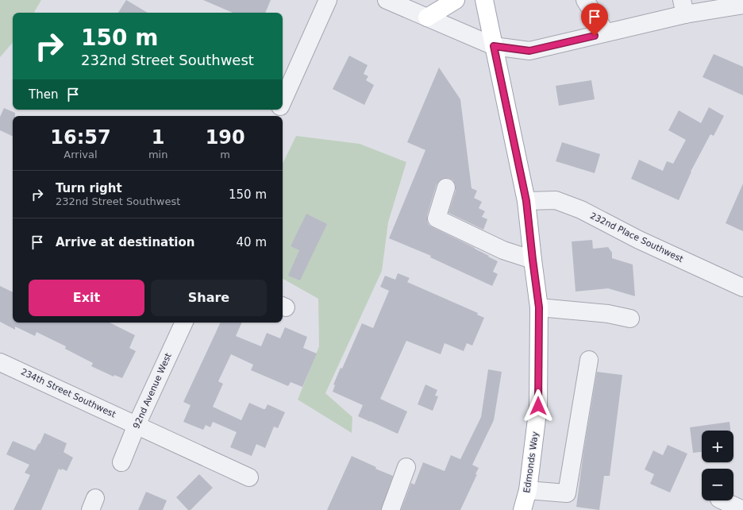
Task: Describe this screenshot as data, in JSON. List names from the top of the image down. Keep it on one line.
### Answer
{"streets":{"main road":["Edmonds Way"],"street":["232nd Place Southwest","92nd Avenue West","234th Street Southwest"]},"crossings":[["232nd Place Southwest","Edmonds Way"],["92nd Avenue West","234th Street Southwest"]],"page":{"turn":["150 m","232nd Street Southwest"],"then":"Then","eta":["16:57","Arrival","1","min","190","m"],"list":[{"name":"Turn right","note":"232nd Street Southwest","value":"150 m"},{"name":"Arrive at destination","value":"40 m"}],"buttons":["Exit","Share"],"map_buttons":["+","−"]}}
